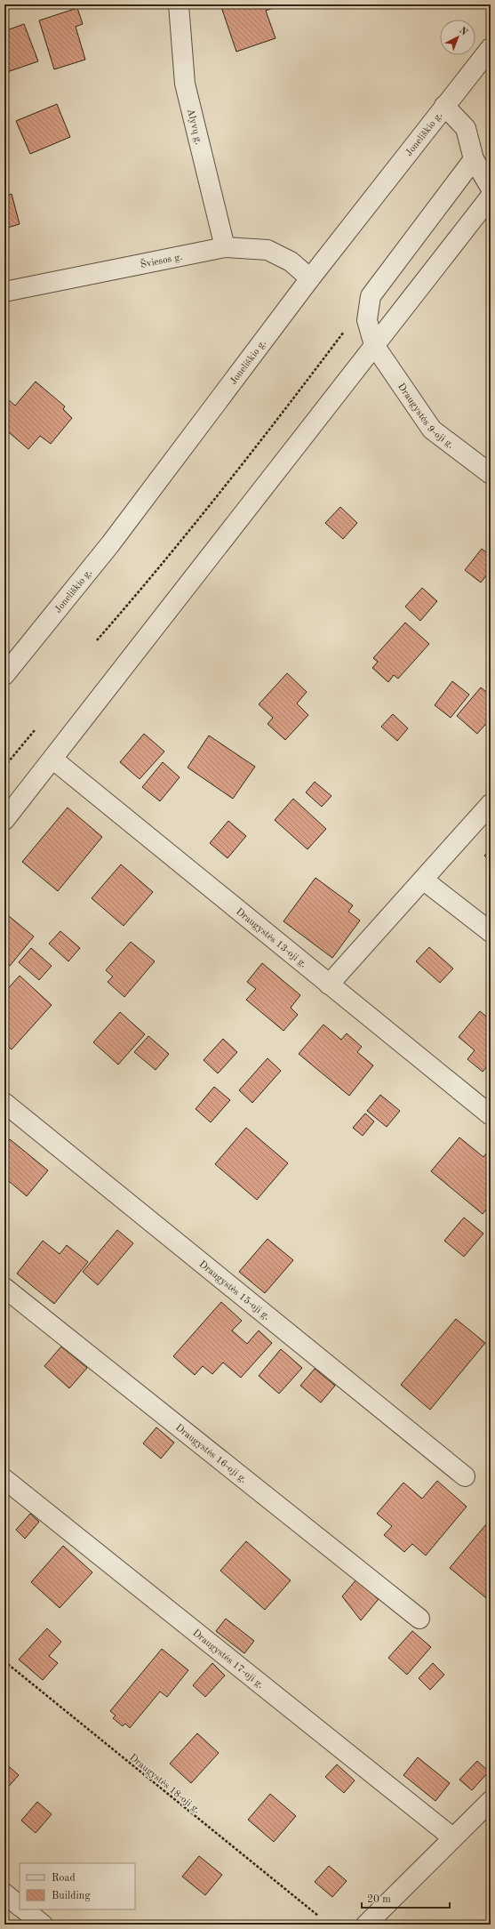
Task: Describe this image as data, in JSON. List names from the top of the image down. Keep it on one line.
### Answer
{"streets":{"street":["Alyvų g.","Joneliškio g.","Šviesos g.","Draugystės 9-oji g.","Draugystės 13-oji g.","Draugystės 15-oji g.","Draugystės 16-oji g.","Draugystės 17-oji g."],"path":["Draugystės 18-oji g."]},"crossings":[["Alyvų g.","Šviesos g."],["Joneliškio g.","Šviesos g."]],"legend":["Road","Building"],"scale_bar":"20 m","north":"top right"}
